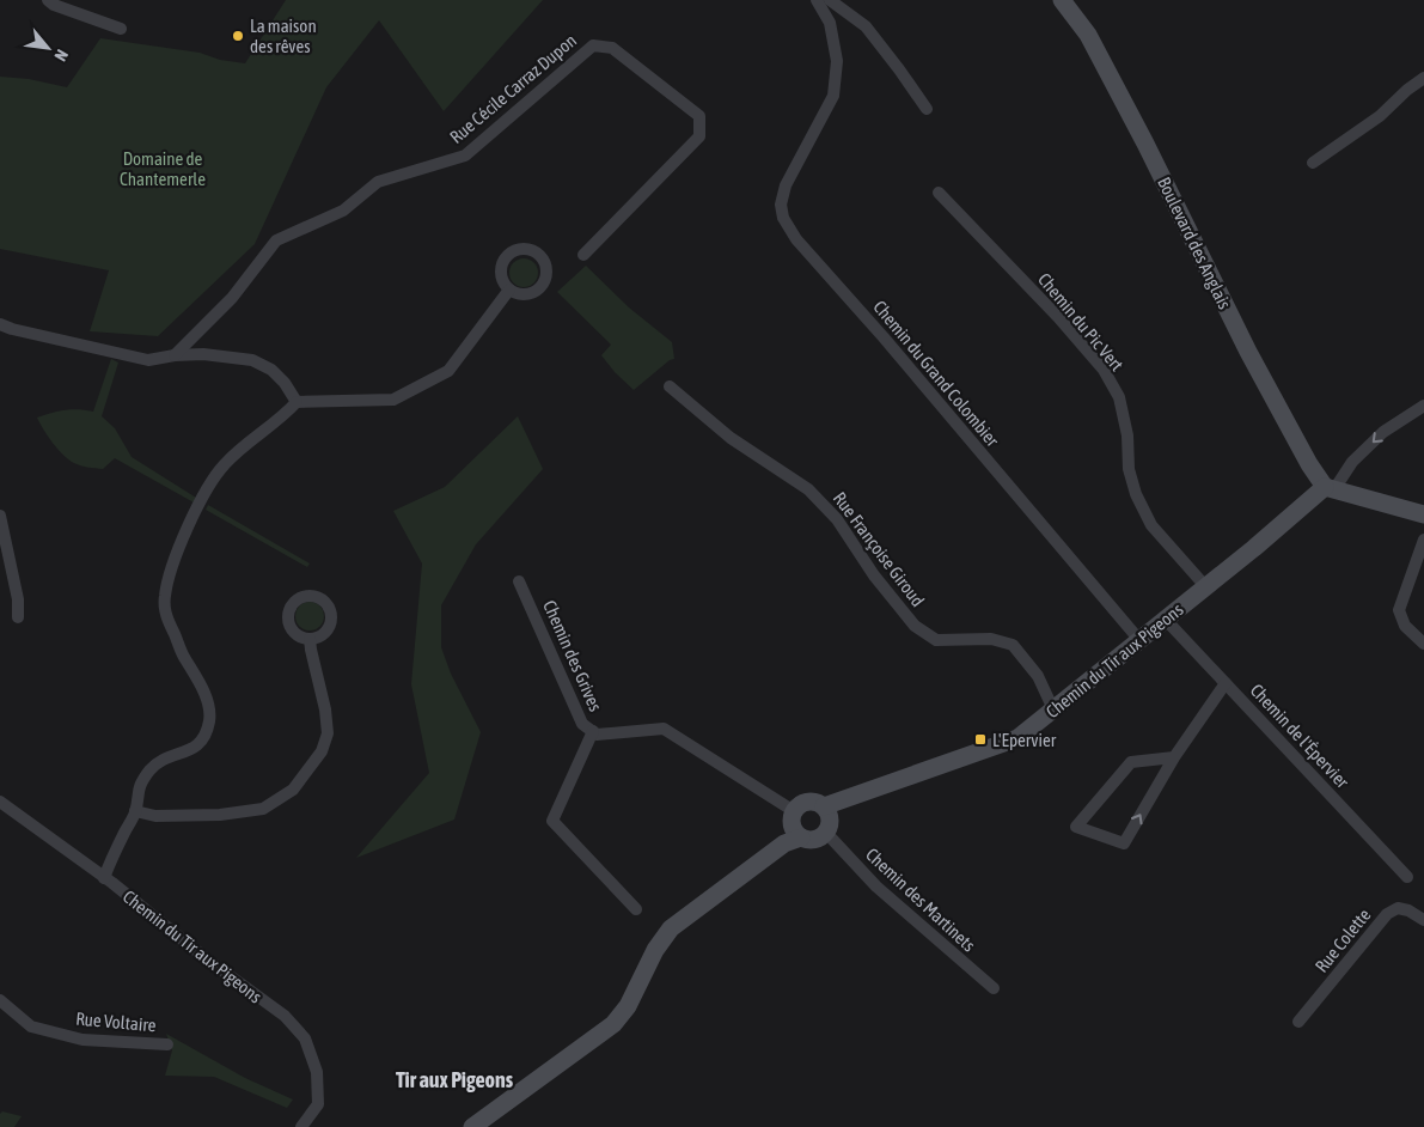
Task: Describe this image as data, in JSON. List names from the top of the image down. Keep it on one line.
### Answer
{"streets":{"street":["Rue Cécile Carraz Dupon","Boulevard des Anglais","Chemin du Pic Vert","Chemin du Grand Colombier","Rue Françoise Giroud","Chemin des Grives","Chemin du Tir aux Pigeons","Chemin de l'Épervier","Chemin des Martinets","Rue Colette","Rue Voltaire"]},"crossings":[["Boulevard des Anglais","Chemin du Tir aux Pigeons"],["Chemin du Pic Vert","Chemin du Tir aux Pigeons"],["Chemin du Grand Colombier","Chemin du Tir aux Pigeons"],["Rue Françoise Giroud","Chemin du Tir aux Pigeons"],["Chemin des Grives","Chemin du Tir aux Pigeons"],["Chemin des Grives","Chemin des Martinets"],["Chemin du Tir aux Pigeons","Chemin de l'Épervier"],["Chemin du Tir aux Pigeons","Chemin des Martinets"]],"districts":["Tir aux Pigeons"],"parks":["Domaine de Chantemerle"],"places":{"other":["La maison des rêves"],"transit":["L'Epervier"]},"north":"bottom right"}
